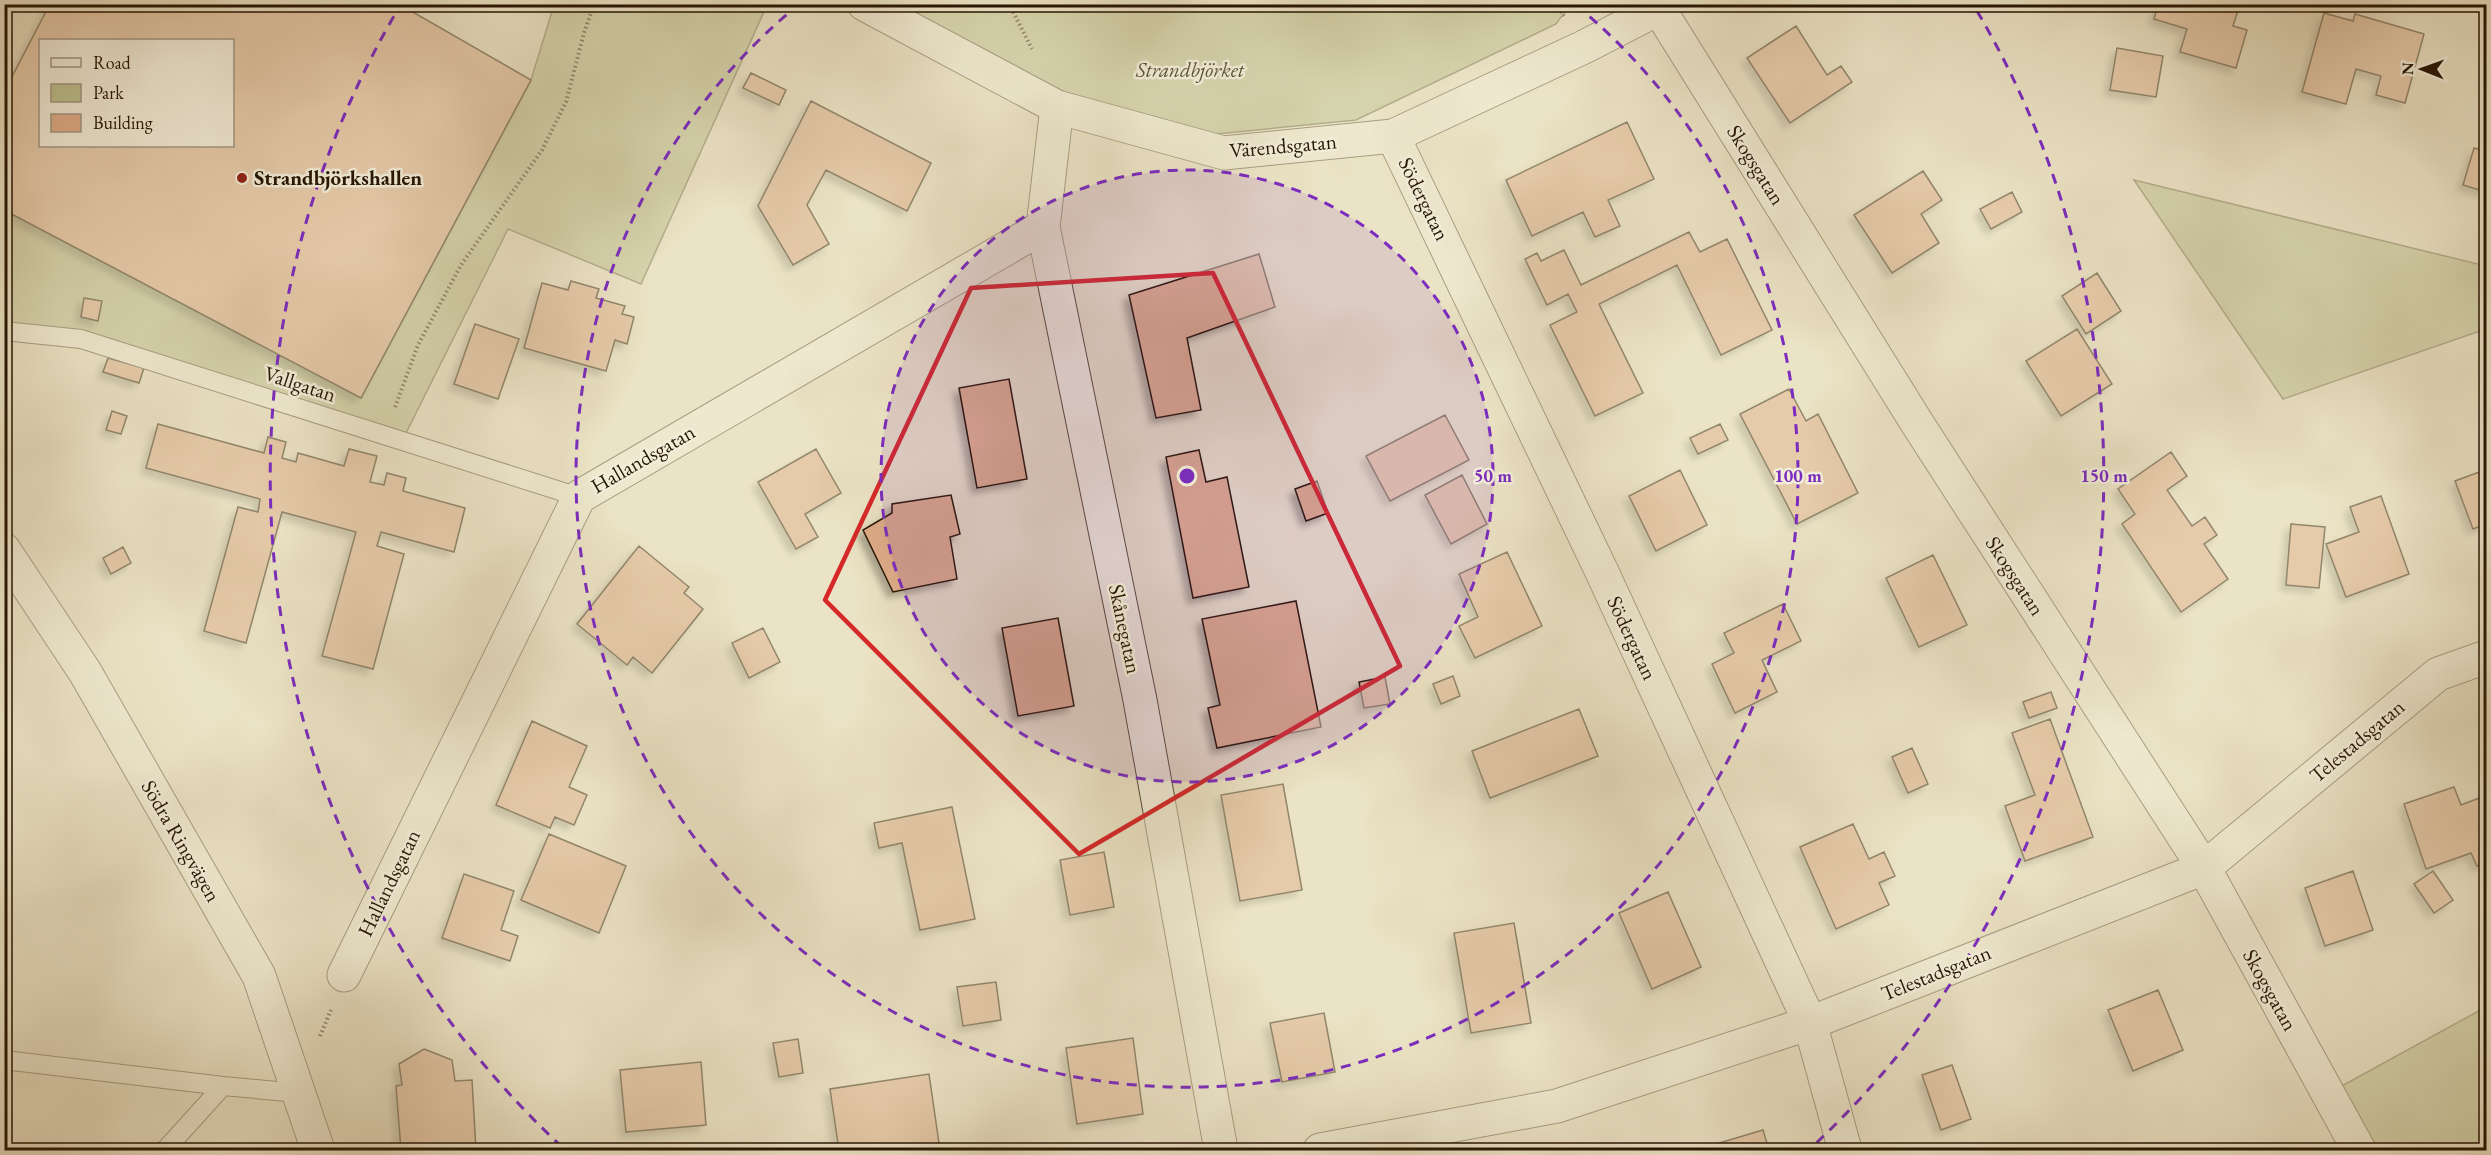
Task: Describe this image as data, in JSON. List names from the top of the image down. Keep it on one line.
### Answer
{"streets":{"street":["Värendsgatan","Skogsgatan","Södergatan","Hallandsgatan","Skånegatan","Telestadsgatan","Södra Ringvägen"],"lane":["Vallgatan"]},"crossings":[["Värendsgatan","Skogsgatan"],["Värendsgatan","Södergatan"],["Värendsgatan","Skånegatan"],["Skogsgatan","Telestadsgatan"],["Södergatan","Telestadsgatan"],["Vallgatan","Hallandsgatan"],["Hallandsgatan","Skånegatan"]],"parks":["Strandbjörket"],"places":["Strandbjörkshallen"],"legend":["Road","Park","Building"],"north":"left","rings":["50 m","100 m","150 m"]}
